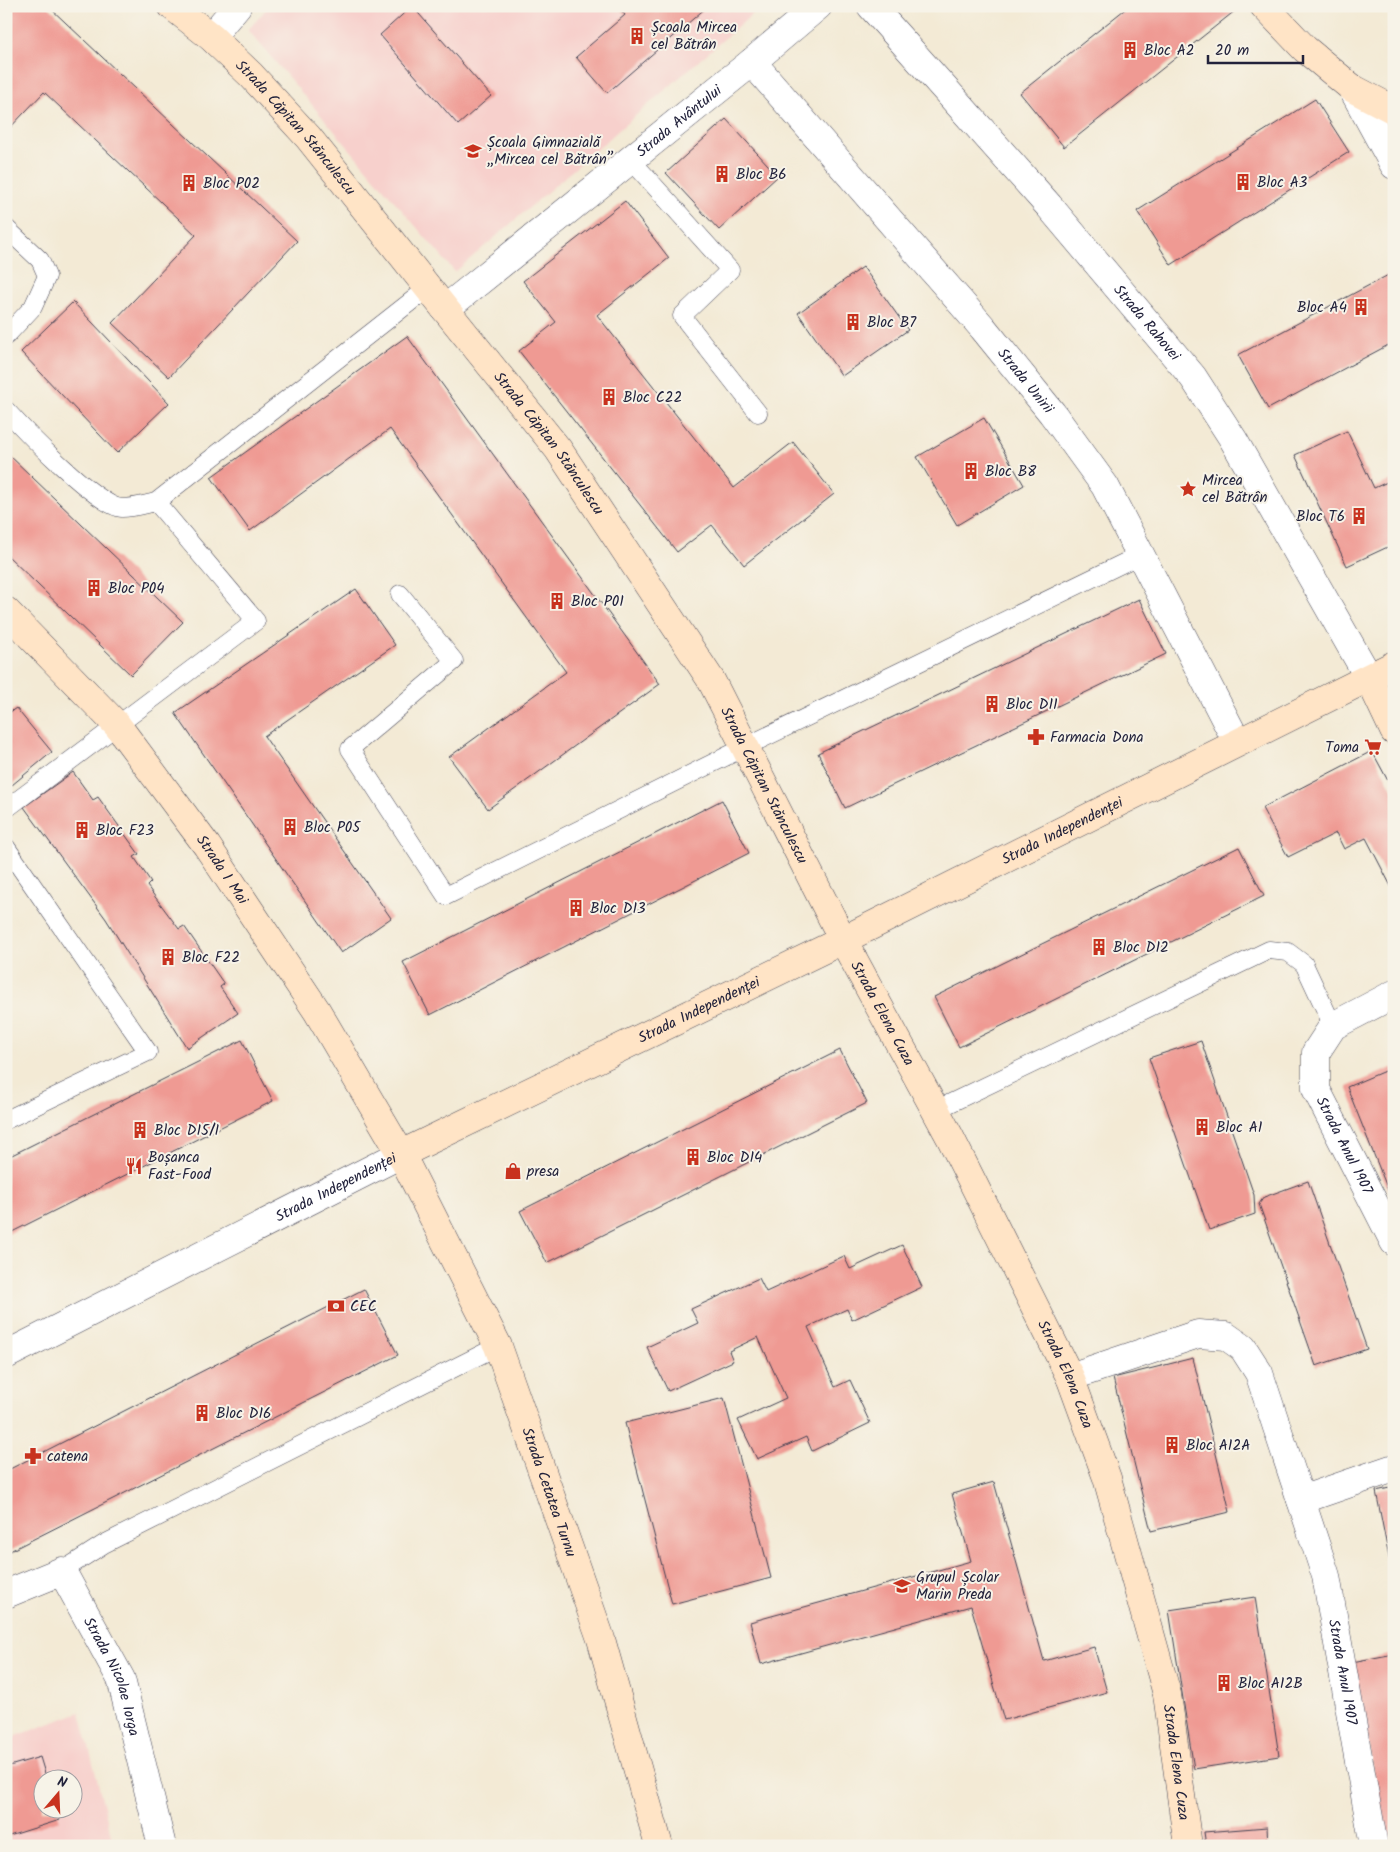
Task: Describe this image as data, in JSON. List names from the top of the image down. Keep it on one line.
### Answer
{"streets":{"street":["Strada Avântului","Strada Căpitan Stănculescu","Strada Rahovei","Strada Unirii","Strada Independenței","Strada 1 Mai","Strada Elena Cuza","Strada Anul 1907","Strada Cetatea Turnu","Strada Nicolae Iorga"]},"crossings":[["Strada Avântului","Strada Căpitan Stănculescu"],["Strada Avântului","Strada Unirii"],["Strada Căpitan Stănculescu","Strada Independenței"],["Strada Căpitan Stănculescu","Strada Elena Cuza"],["Strada Rahovei","Strada Independenței"],["Strada Unirii","Strada Independenței"],["Strada Independenței","Strada 1 Mai"],["Strada Independenței","Strada Elena Cuza"],["Strada Independenței","Strada Cetatea Turnu"],["Strada 1 Mai","Strada Cetatea Turnu"],["Strada Elena Cuza","Strada Anul 1907"]],"places":{"building":["Școala Mircea cel Bătrân","Bloc A2","Bloc B6","Bloc A3","Bloc P02","Bloc A4","Bloc B7","Bloc C22","Bloc B8","Bloc T6","Bloc P04","Bloc P01","Bloc D11","Bloc P05","Bloc F23","Bloc D13","Bloc D12","Bloc F22","Bloc A1","Bloc D15/I","Bloc D14","Bloc D16","Bloc A12A","Bloc A12B"],"school or university":["Școala Gimnazială „Mircea cel Bătrân”","Grupul Școlar Marin Preda"],"place":["Mircea cel Bătrân"],"pharmacy":["Farmacia Dona","catena"],"supermarket":["Toma"],"restaurant":["Boșanca Fast-Food"],"shop":["presa"],"bank":["CEC"]},"scale_bar":"20 m","north":"top"}
